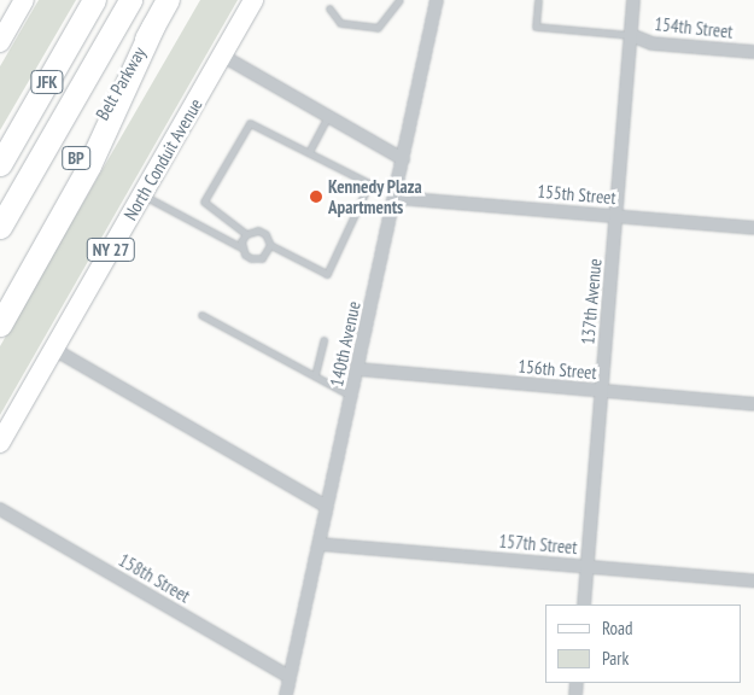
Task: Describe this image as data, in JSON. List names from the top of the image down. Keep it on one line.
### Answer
{"streets":{"highway":["JFK","Belt Parkway","BP"],"main road":["North Conduit Avenue","NY 27"],"street":["154th Street","155th Street","137th Avenue","140th Avenue","156th Street","157th Street","158th Street"]},"crossings":[["154th Street","137th Avenue"],["155th Street","137th Avenue"],["155th Street","140th Avenue"],["137th Avenue","156th Street"],["137th Avenue","157th Street"],["140th Avenue","156th Street"],["140th Avenue","157th Street"],["140th Avenue","158th Street"]],"places":["Kennedy Plaza Apartments"],"legend":["Road","Park"]}
